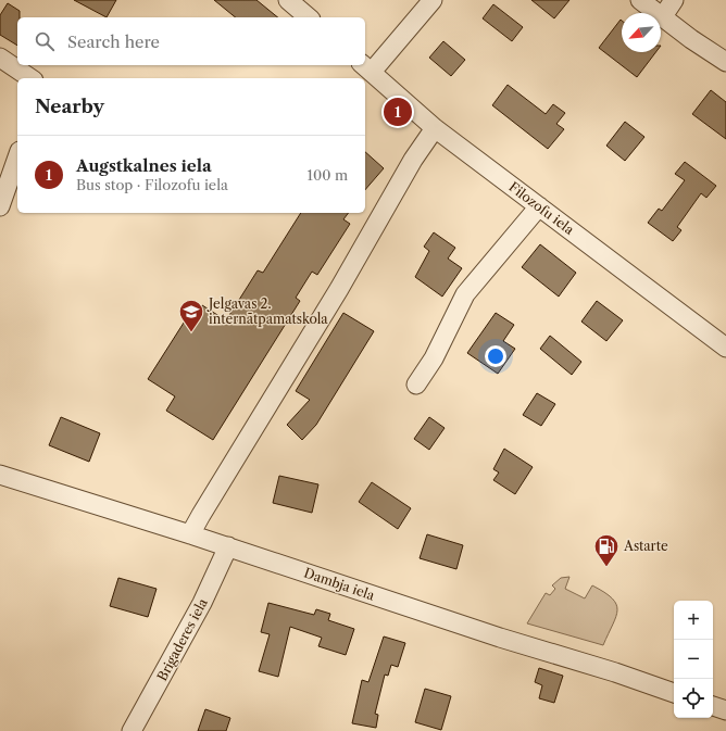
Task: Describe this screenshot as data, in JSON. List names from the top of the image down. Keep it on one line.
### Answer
{"streets":{"street":["Filozofu iela","Dambja iela","Brigaderes iela"]},"crossings":[["Dambja iela","Brigaderes iela"]],"places":{"school or university":["Jelgavas 2. internātpamatskola"],"fuel station":["Astarte"]},"north":"bottom left","page":{"search":"Search here","heading":"Nearby","pins":"1","list":[{"mark":"1","name":"Augstkalnes iela","note":"Bus stop · Filozofu iela","value":"100 m"}],"map_buttons":["+","−"]}}
